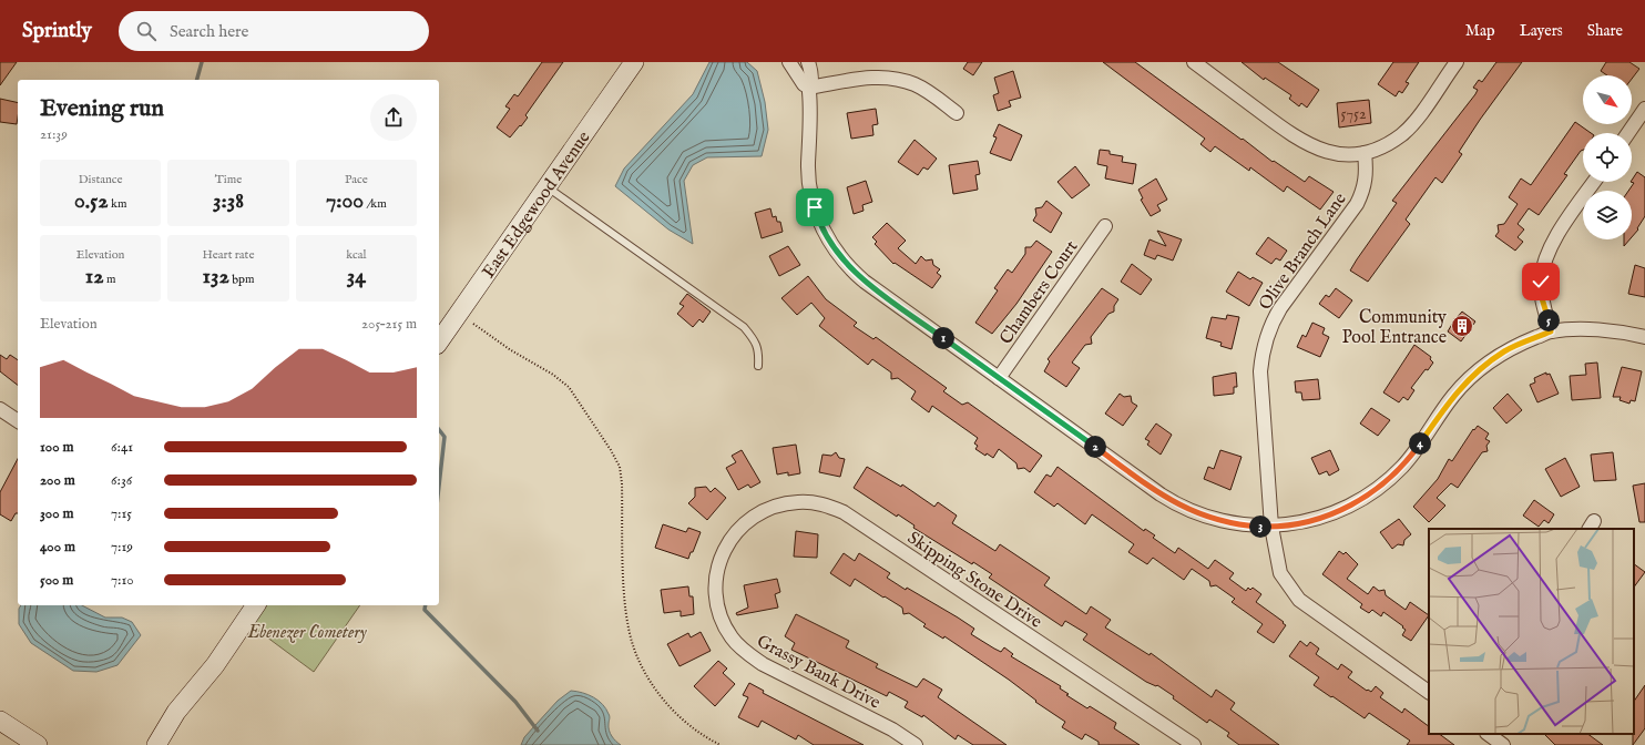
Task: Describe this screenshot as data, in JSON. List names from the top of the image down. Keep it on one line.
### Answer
{"streets":{"main road":["East Edgewood Avenue"],"street":["Olive Branch Lane","Chambers Court","Skipping Stone Drive","Grassy Bank Drive"]},"crossings":[["Skipping Stone Drive","Grassy Bank Drive"]],"parks":["Ebenezer Cometery"],"places":{"building":["Community Pool Entrance"]},"house_numbers":["5752"],"north":"bottom right","page":{"header":"Sprintly","search":"Search here","nav":["Map","Layers","Share"],"heading":["Evening run","21:39"],"stats":[["Distance","0.52 km"],["Time","3:38"],["Pace","7:00 /km"],["Elevation","12 m"],["Heart rate","132 bpm"],["kcal","34"]],"chart":["Elevation","205–215 m"],"pins":["5","1","4","2","3"],"list":[{"name":"100 m","note":"6:41"},{"name":"200 m","note":"6:36"},{"name":"300 m","note":"7:15"},{"name":"400 m","note":"7:19"},{"name":"500 m","note":"7:10"}]}}
